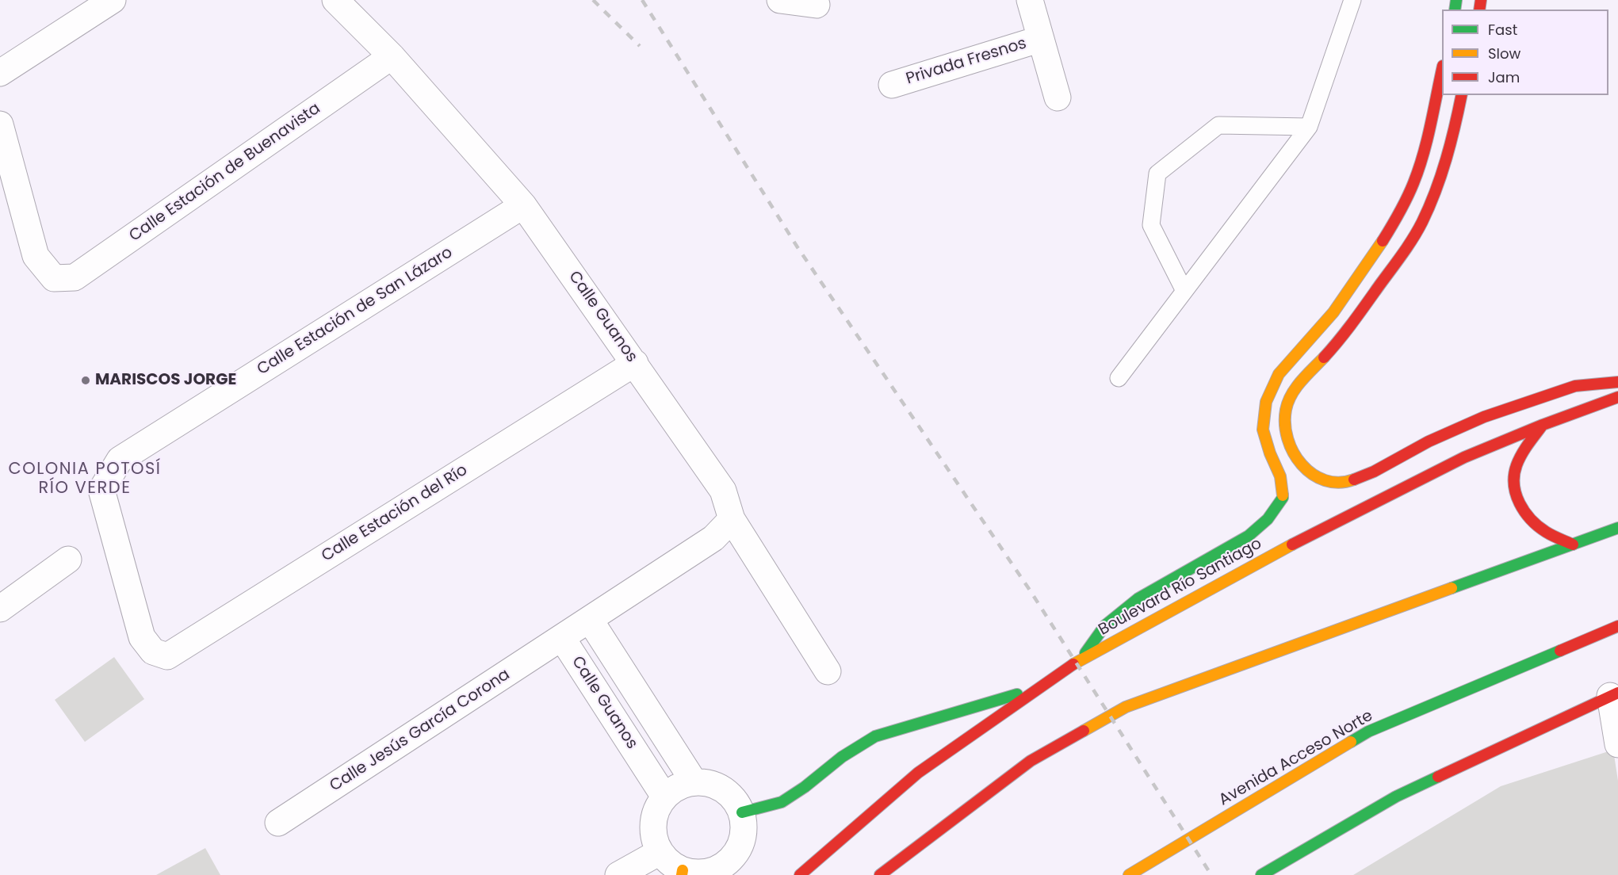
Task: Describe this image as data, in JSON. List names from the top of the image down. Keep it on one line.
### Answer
{"streets":{"main road":["Boulevard Río Santiago","Avenida Acceso Norte"],"street":["Privada Fresnos","Calle Estación de Buenavista","Calle Estación de San Lázaro","Calle Guanos","Calle Estación del Río","Calle Jesús García Corona"]},"crossings":[["Calle Estación de Buenavista","Calle Guanos"],["Calle Estación de San Lázaro","Calle Guanos"],["Calle Estación de San Lázaro","Calle Estación del Río"],["Calle Guanos","Calle Estación del Río"],["Calle Guanos","Calle Jesús García Corona"]],"districts":["COLONIA POTOSÍ RÍO VERDE"],"places":["MARISCOS JORGE"],"legend":["Fast","Slow","Jam"]}
